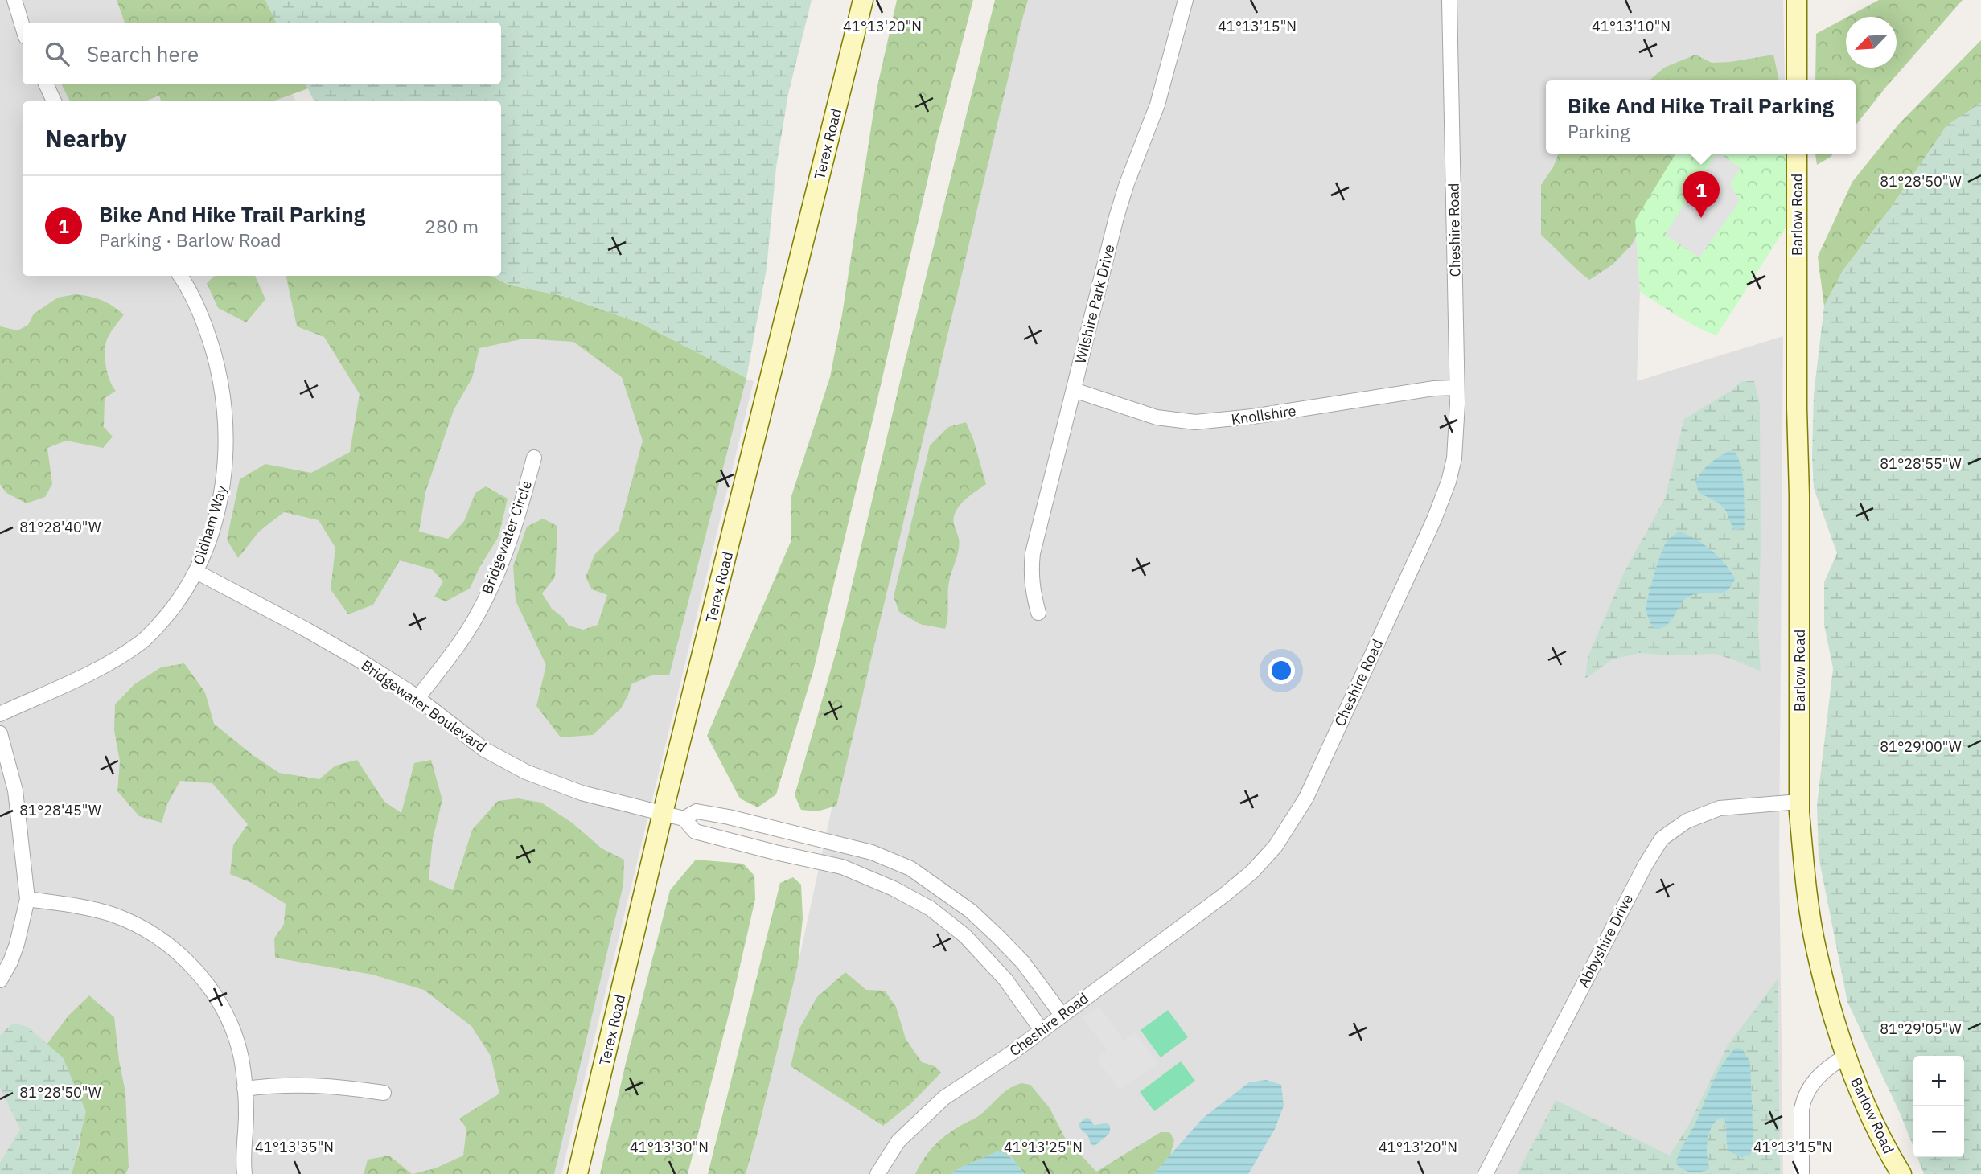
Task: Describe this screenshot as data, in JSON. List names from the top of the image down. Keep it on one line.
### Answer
{"streets":{"main road":["Terex Road","Barlow Road"],"street":["Cheshire Road","Wilshire Park Drive","Knollshire","Oldham Way","Bridgewater Circle","Bridgewater Boulevard","Abbyshire Drive"]},"crossings":[["Terex Road","Bridgewater Boulevard"],["Barlow Road","Abbyshire Drive"],["Cheshire Road","Knollshire"],["Wilshire Park Drive","Knollshire"],["Oldham Way","Bridgewater Boulevard"],["Bridgewater Circle","Bridgewater Boulevard"]],"north":"bottom left","page":{"search":"Search here","popup":["Bike And Hike Trail Parking","Parking"],"heading":"Nearby","pins":"1","list":[{"mark":"1","name":"Bike And Hike Trail Parking","note":"Parking · Barlow Road","value":"280 m"}],"map_buttons":["+","−"]},"coordinates":["41°13'20\"N","41°13'15\"N","41°13'10\"N","81°28'50\"W","81°28'55\"W","81°28'40\"W","81°29'00\"W","81°28'45\"W","81°29'05\"W","41°13'35\"N","41°13'30\"N","41°13'25\"N"]}
